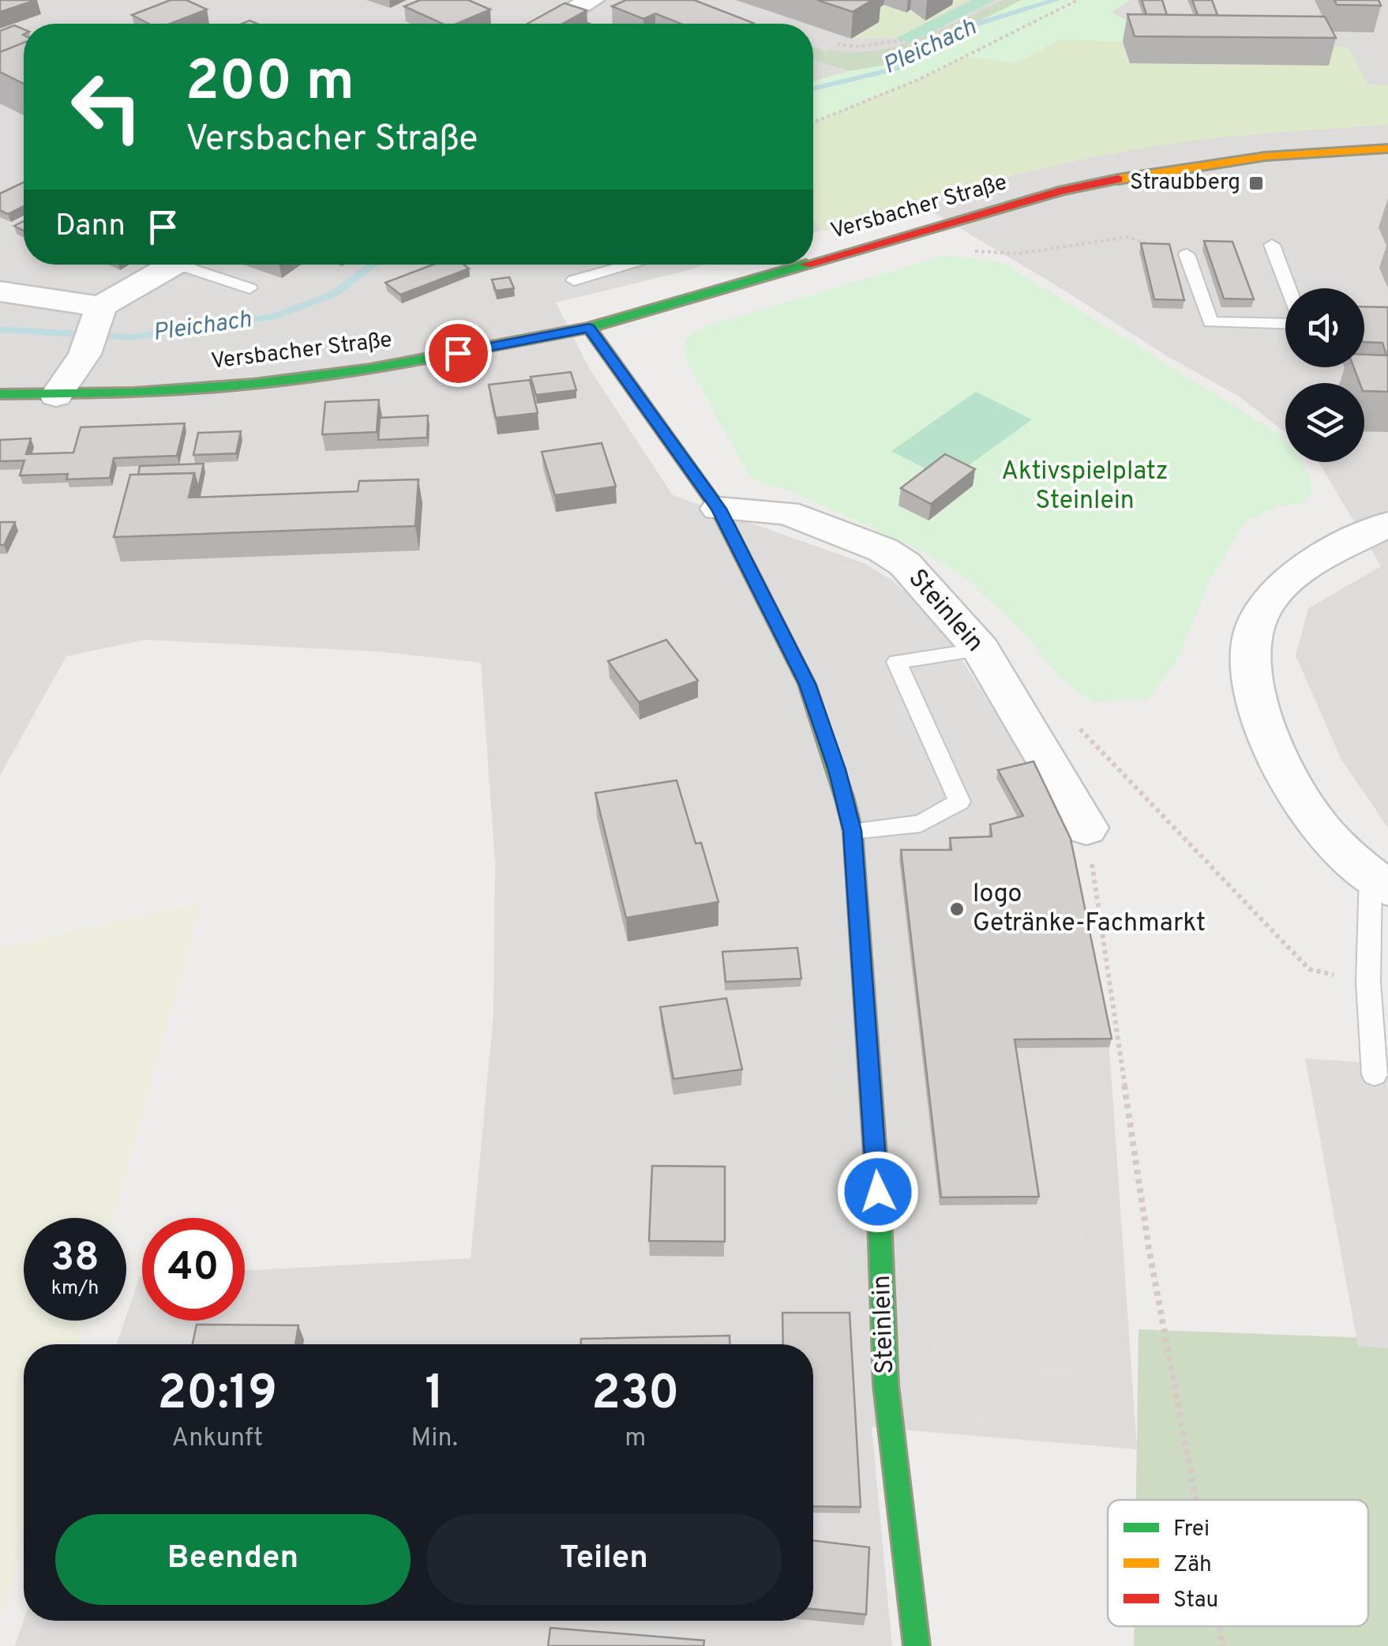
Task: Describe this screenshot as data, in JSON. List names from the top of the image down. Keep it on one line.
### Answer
{"streets":{"main road":["Versbacher Straße","Steinlein"]},"crossings":[["Versbacher Straße","Steinlein"]],"water":["Pleichach"],"parks":["Aktivspielplatz Steinlein"],"places":{"transit":["Straubberg"],"other":["logo Getränke-Fachmarkt"]},"legend":["Frei","Zäh","Stau"],"page":{"turn":["200 m","Versbacher Straße"],"then":"Dann","speed":"38 km/h","limit":"40","eta":["20:19","Ankunft","1","Min.","230","m"],"buttons":["Beenden","Teilen"]}}
